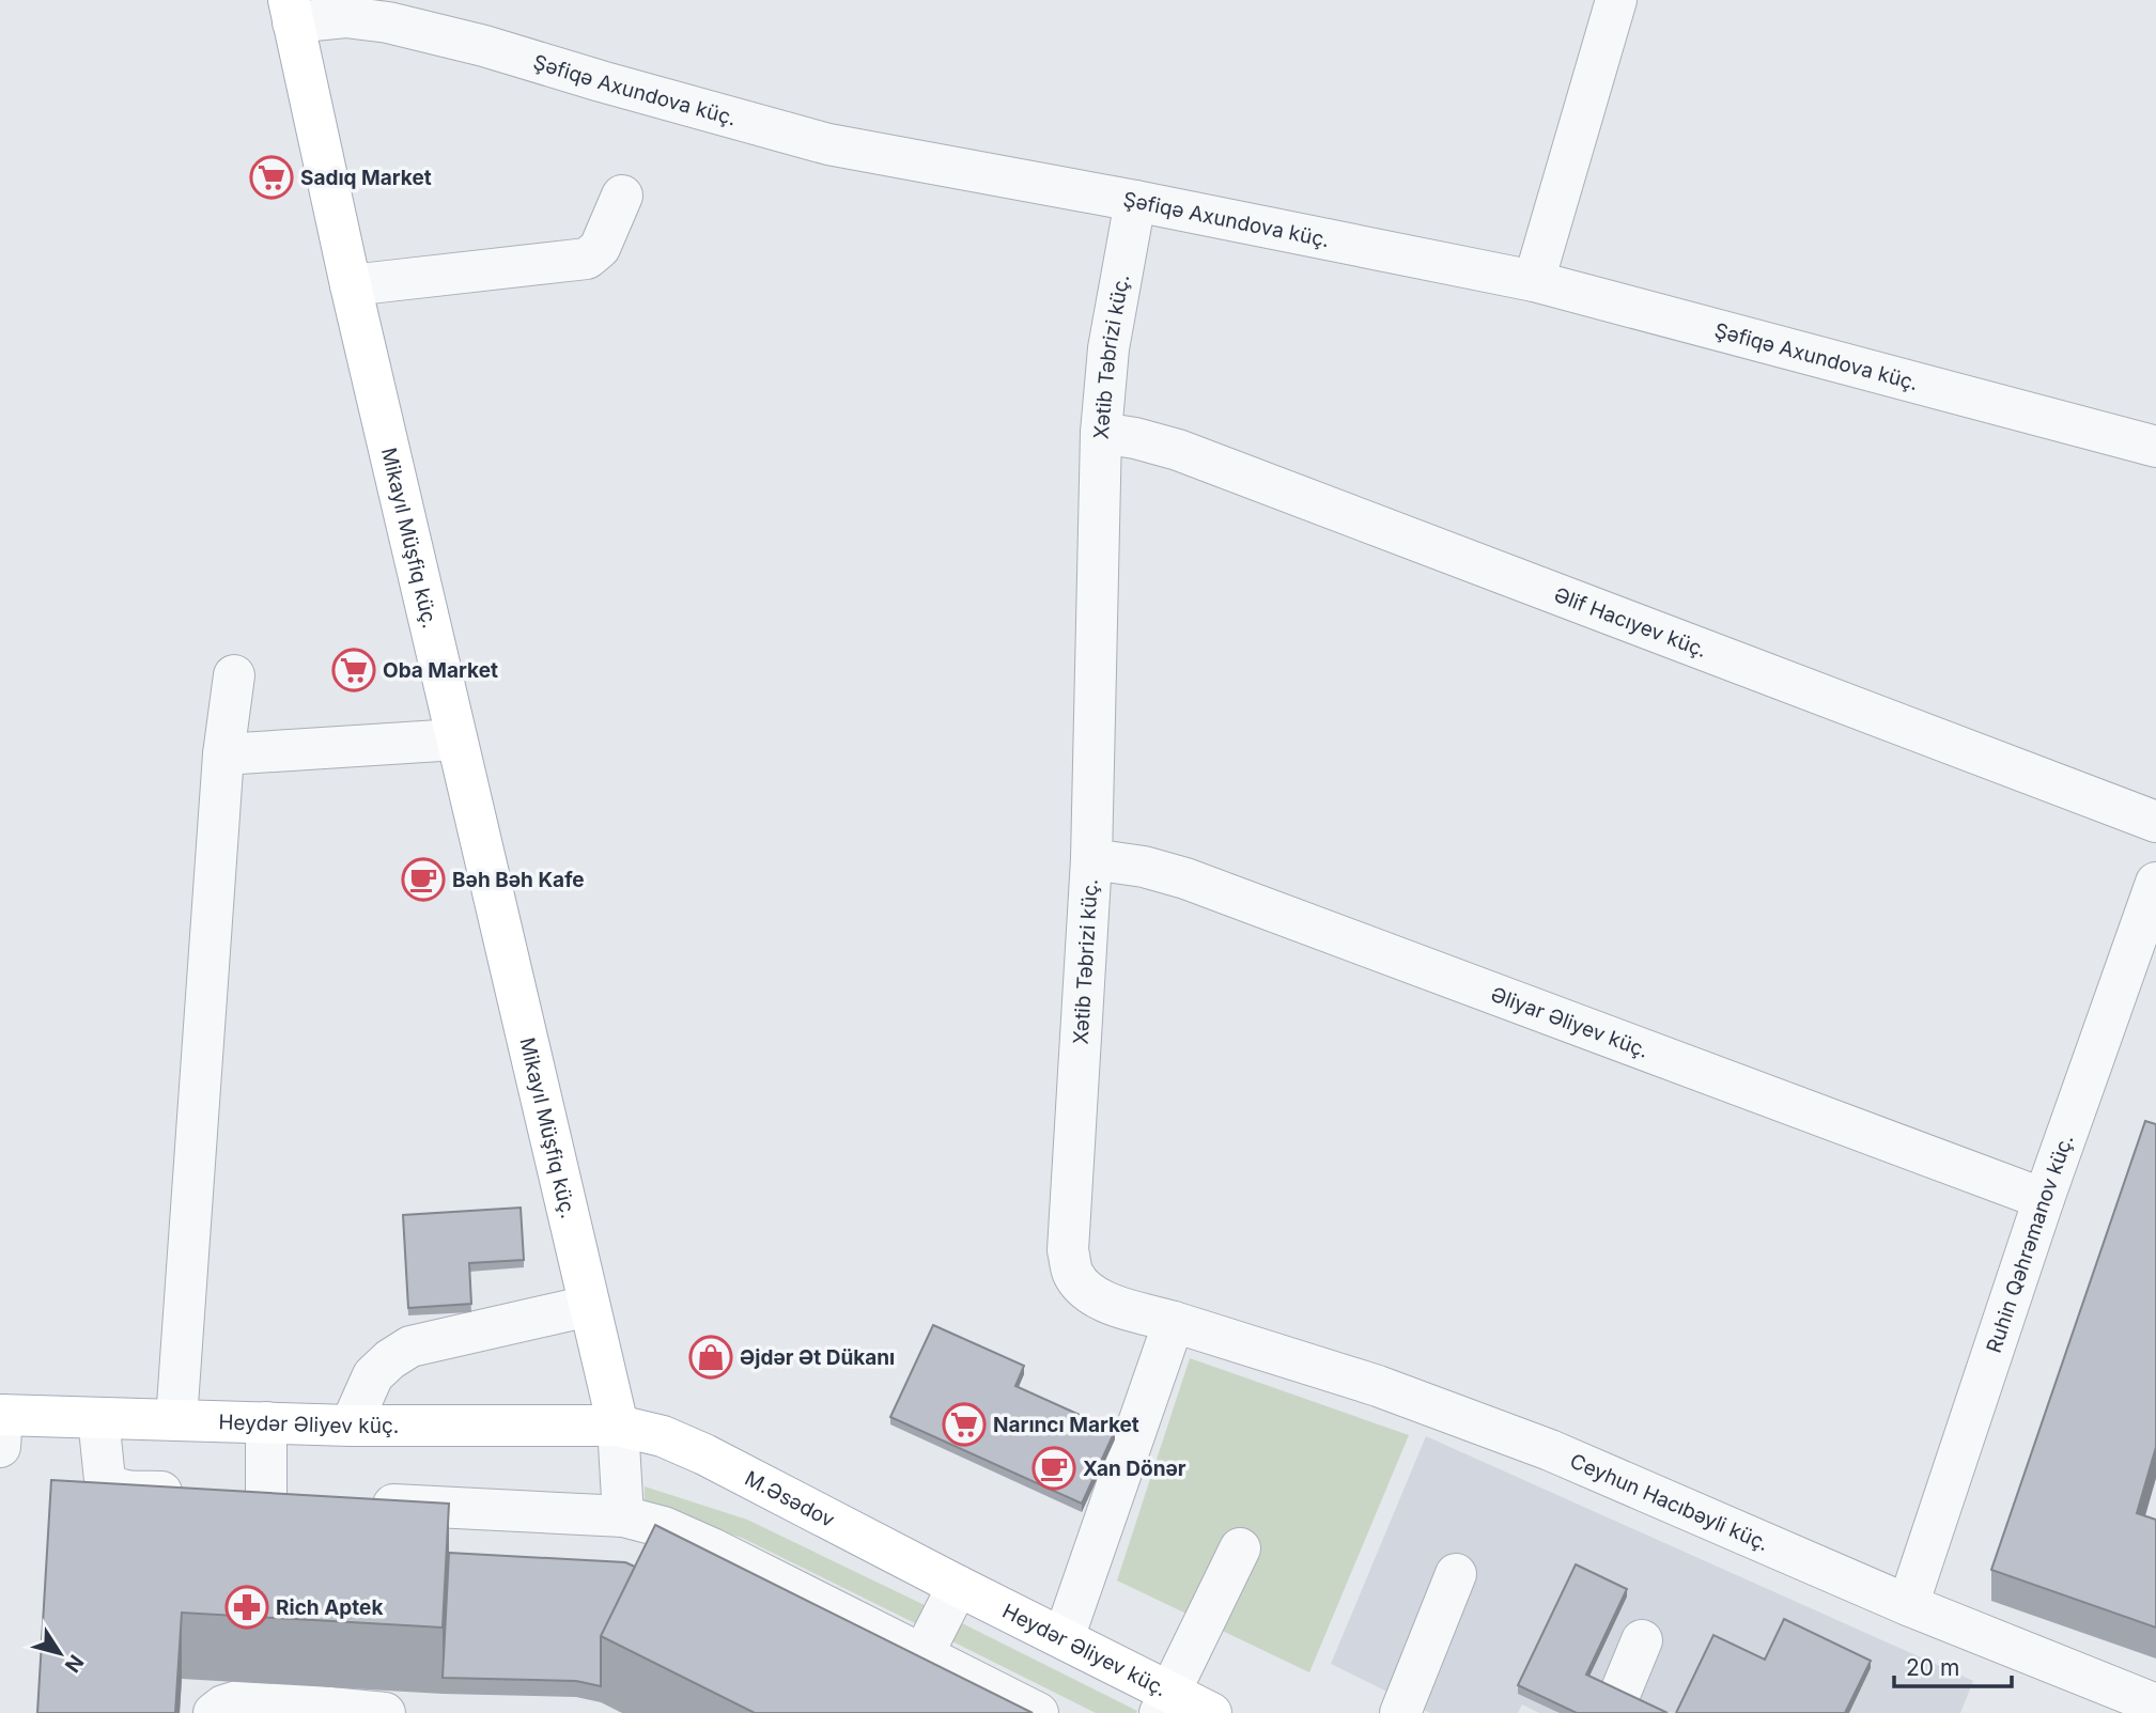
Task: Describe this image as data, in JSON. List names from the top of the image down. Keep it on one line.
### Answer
{"streets":{"main road":["Mikayıl Müşfiq küç.","Heydər Əliyev küç.","M.Əsədov"],"street":["Şəfiqə Axundova küç.","Xətib Təbrizi küç.","Əlif Hacıyev küç.","Əliyar Əliyev küç.","Ruhin Qəhrəmanov küç.","Ceyhun Hacıbəyli küç."]},"crossings":[["Şəfiqə Axundova küç.","Xətib Təbrizi küç."],["Şəfiqə Axundova küç.","Mikayıl Müşfiq küç."],["Xətib Təbrizi küç.","Əlif Hacıyev küç."],["Xətib Təbrizi küç.","Əliyar Əliyev küç."],["Xətib Təbrizi küç.","Ceyhun Hacıbəyli küç."],["Mikayıl Müşfiq küç.","Heydər Əliyev küç."],["Mikayıl Müşfiq küç.","M.Əsədov"],["Əliyar Əliyev küç.","Ruhin Qəhrəmanov küç."],["Ruhin Qəhrəmanov küç.","Ceyhun Hacıbəyli küç."],["Heydər Əliyev küç.","M.Əsədov"]],"places":{"supermarket":["Sadıq Market","Oba Market","Narıncı Market"],"cafe":["Bəh Bəh Kafe","Xan Dönər"],"shop":["Əjdər Ət Dükanı"],"pharmacy":["Rich Aptek"]},"scale_bar":"20 m","north":"bottom right"}
